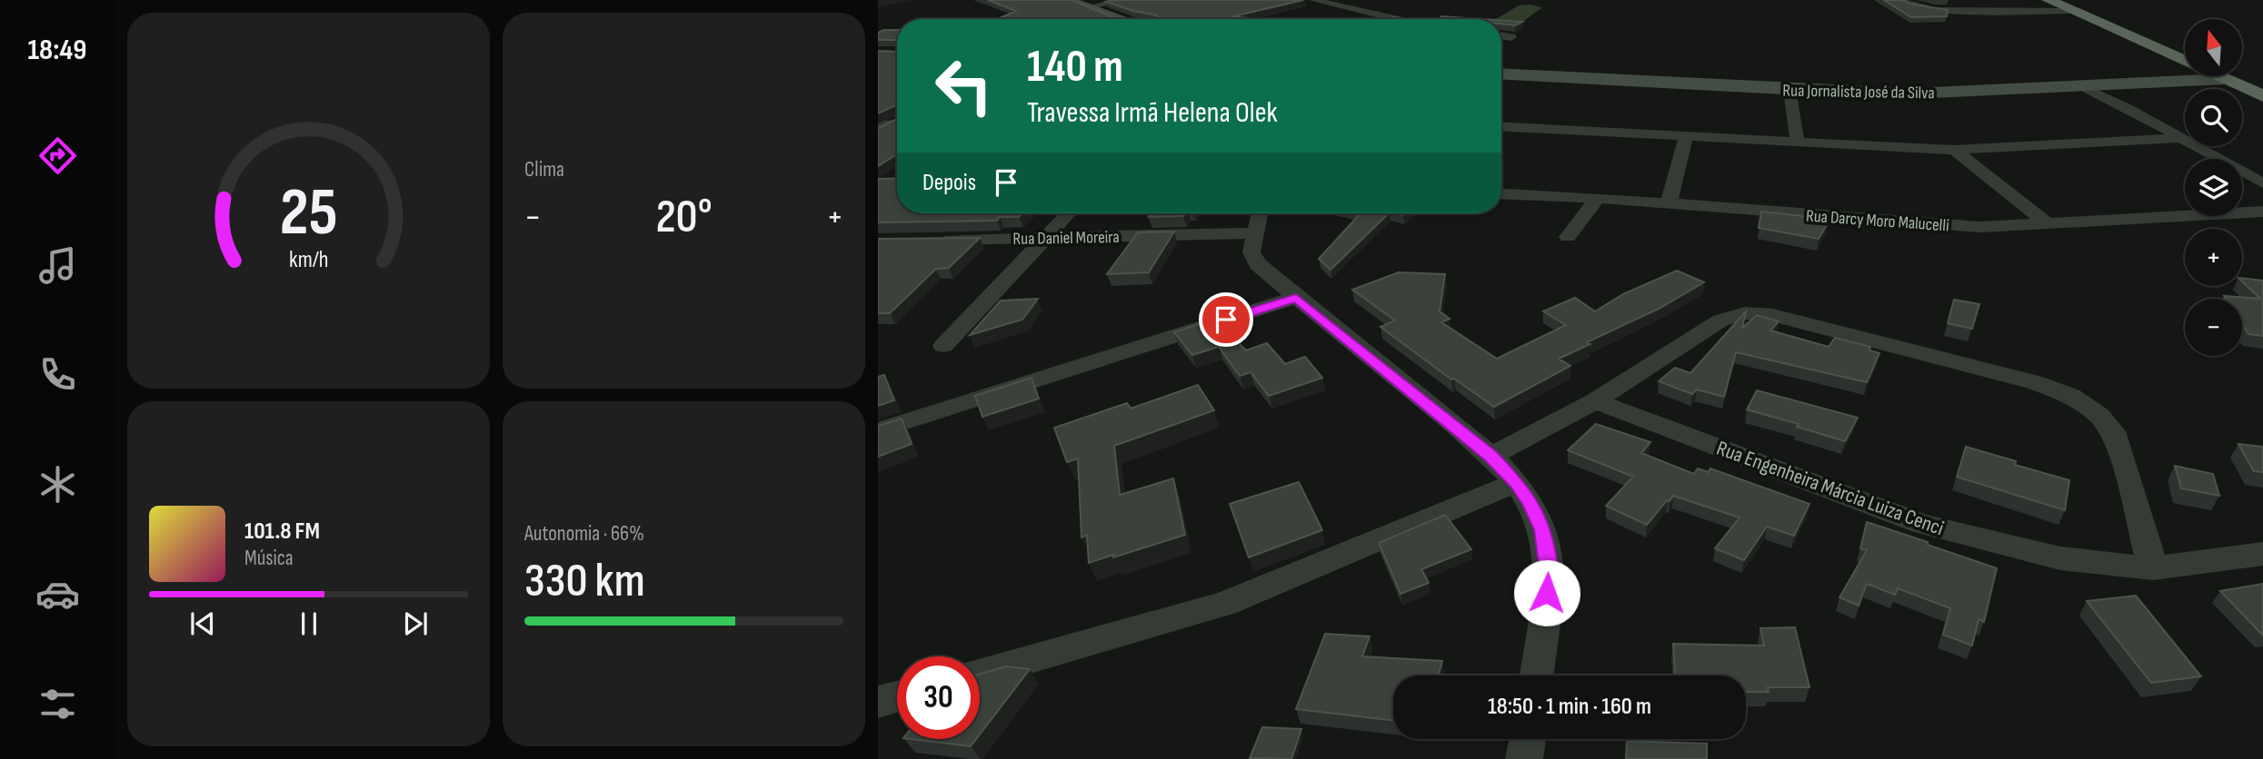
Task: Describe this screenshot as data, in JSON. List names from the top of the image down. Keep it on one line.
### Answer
{"streets":{"main road":["Rua Jornalista José da Silva"],"street":["Rua Darcy Moro Malucelli","Rua Daniel Moreira","Rua Engenheira Márcia Luiza Cenci"]},"north":"top","page":{"tabs":"18:49","tile":["Clima",["Autonomia · 66%","330 km"]],"map_buttons":["+","−"],"turn":["140 m","Travessa Irmã Helena Olek"],"then":"Depois","heat":["−","20°","+"],"song":["101.8 FM","Música"],"limit":"30","trip":"18:50 · 1 min · 160 m","gauge":["25","km/h"]}}
